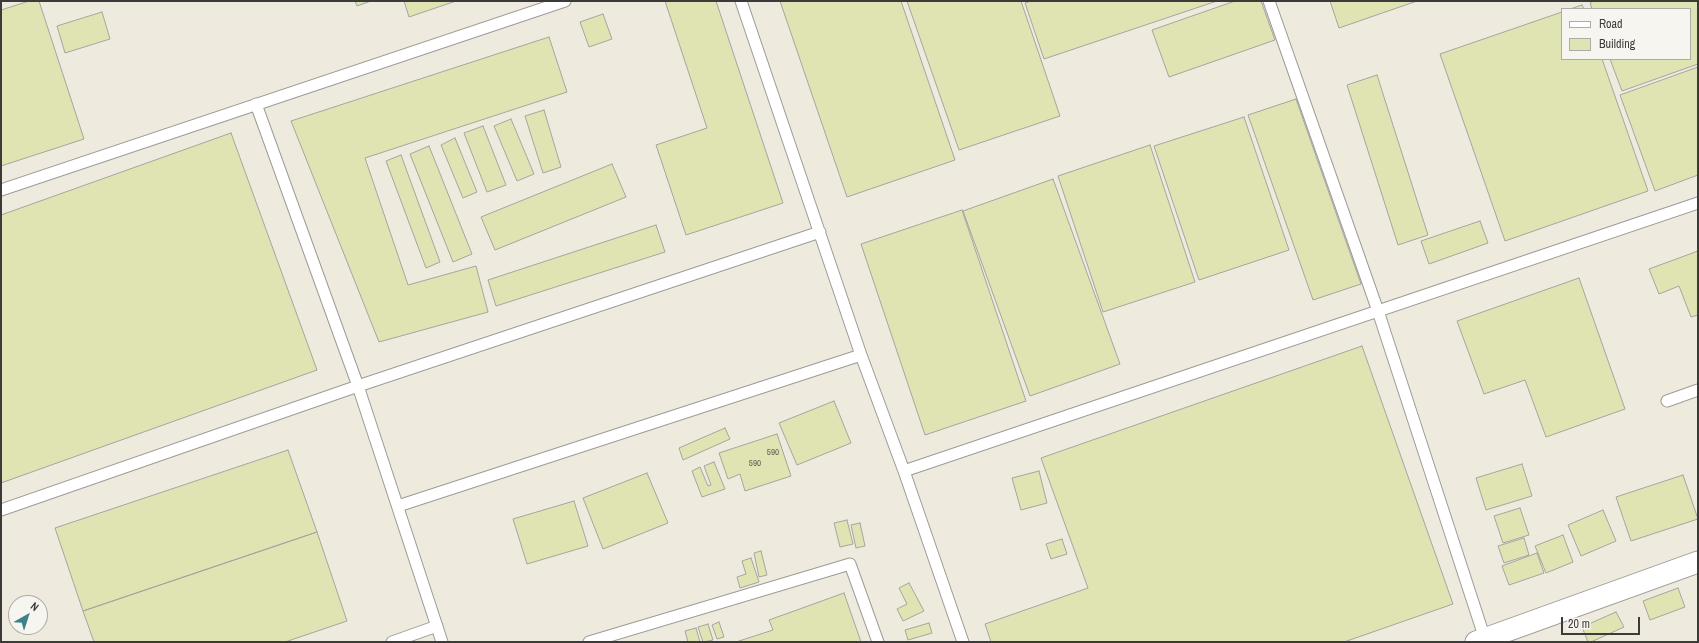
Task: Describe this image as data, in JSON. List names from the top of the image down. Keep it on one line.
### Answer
{"house_numbers":["590","590"],"legend":["Road","Building"],"scale_bar":"20 m","north":"top right"}
